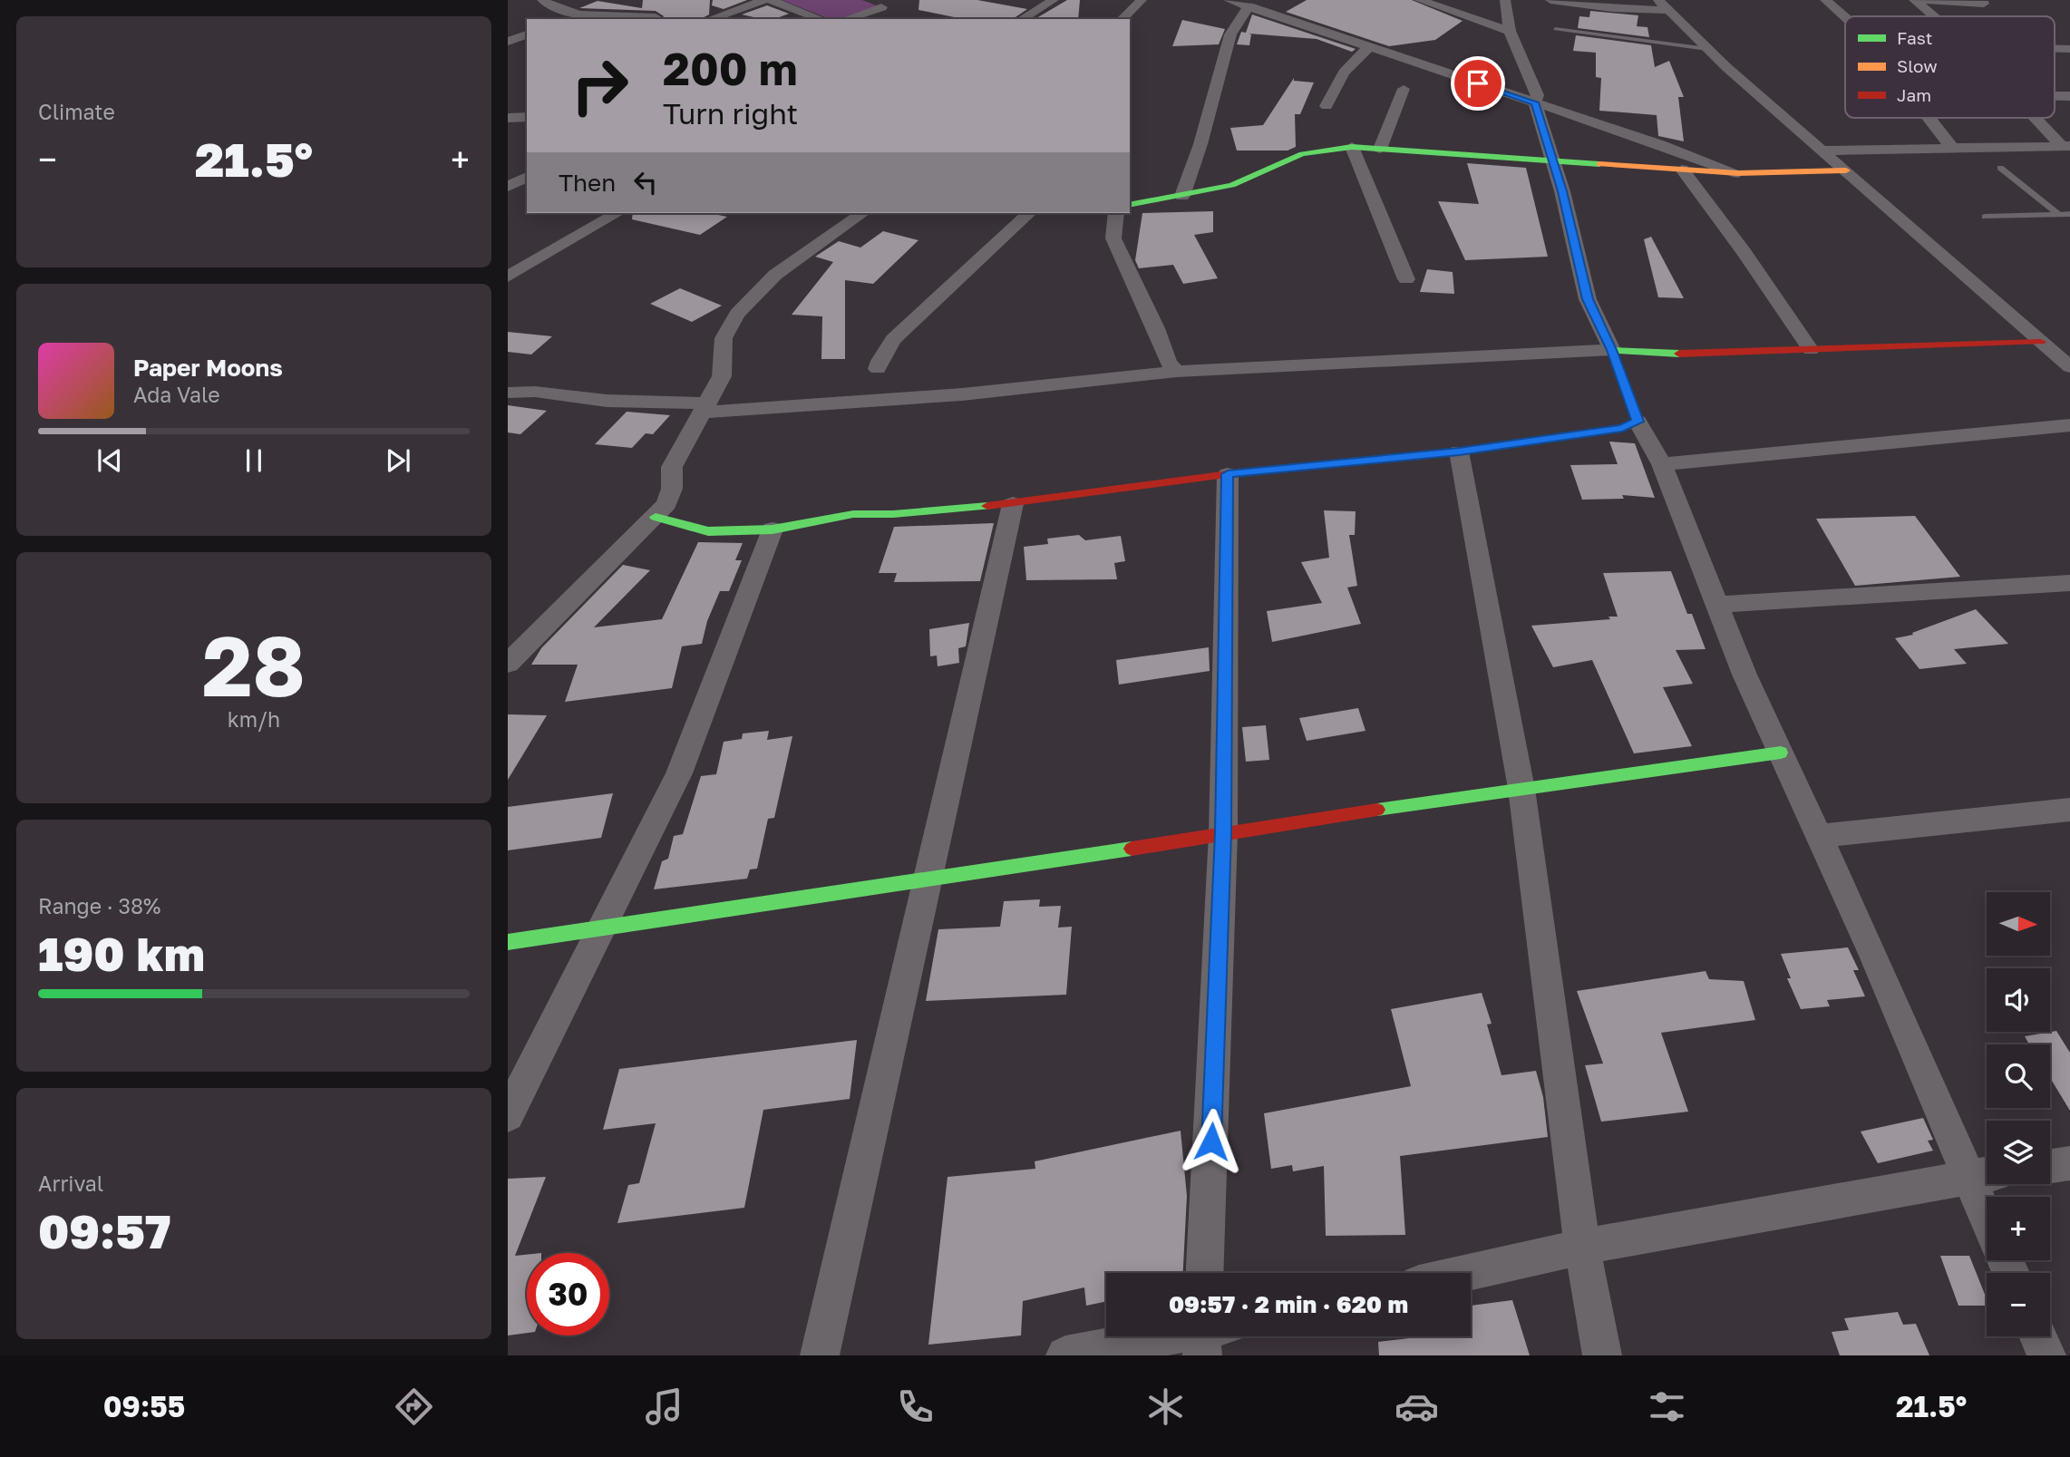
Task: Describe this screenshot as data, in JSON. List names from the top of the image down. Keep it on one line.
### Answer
{"legend":["Fast","Slow","Jam"],"north":"right","page":{"tile":["Climate",["28","km/h"],["Range · 38%","190 km"],["Arrival","09:57"]],"turn":["200 m","Turn right"],"heat":["−","21.5°","+"],"then":"Then","song":["Paper Moons","Ada Vale"],"map_buttons":["+","−"],"limit":"30","trip":"09:57 · 2 min · 620 m","tabs":["09:55","21.5°"]}}
